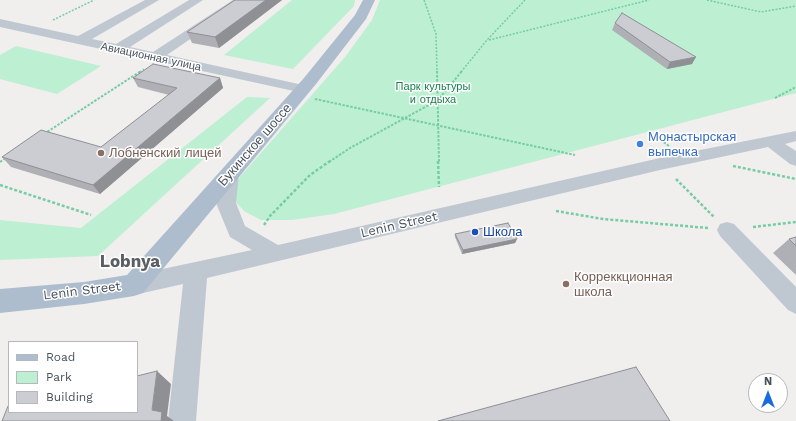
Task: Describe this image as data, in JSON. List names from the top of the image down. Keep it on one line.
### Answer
{"streets":{"main road":["Букинское шоссе","Lenin Street"],"street":["Авиационная улица"]},"crossings":[["Авиационная улица","Букинское шоссе"],["Букинское шоссе","Lenin Street"]],"districts":["Lobnya"],"parks":["Парк культуры и отдыха"],"places":["Монастырская выпечка","Лобненский лицей","Школа","Корреккционная школа"],"legend":["Road","Park","Building"],"north":"top"}
